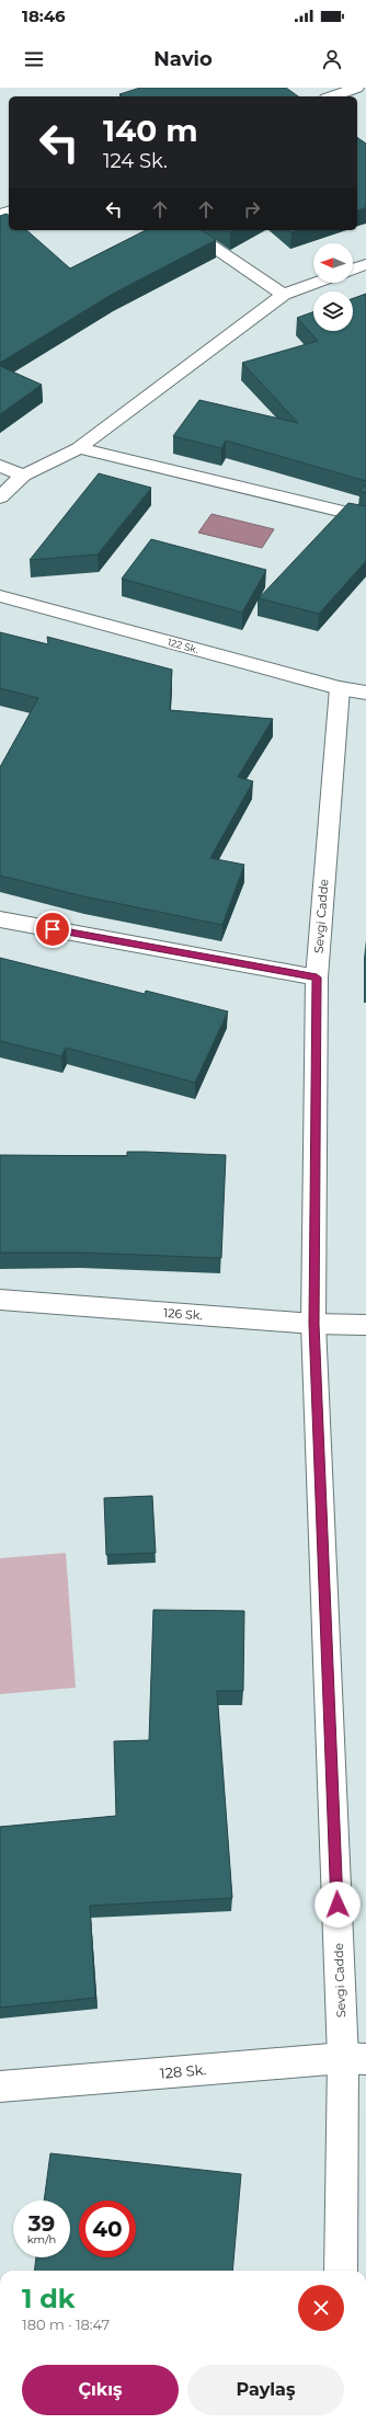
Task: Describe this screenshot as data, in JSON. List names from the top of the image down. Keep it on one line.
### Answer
{"streets":{"street":["122 Sk.","Sevgi Cadde","126 Sk.","128 Sk."]},"crossings":[["122 Sk.","Sevgi Cadde"],["Sevgi Cadde","126 Sk."],["Sevgi Cadde","128 Sk."]],"north":"left","page":{"status":"18:46","header":"Navio","turn":["140 m","124 Sk."],"speed":"39 km/h","limit":"40","heading":["1 dk","180 m · 18:47"],"buttons":["Çıkış","Paylaş"]}}
